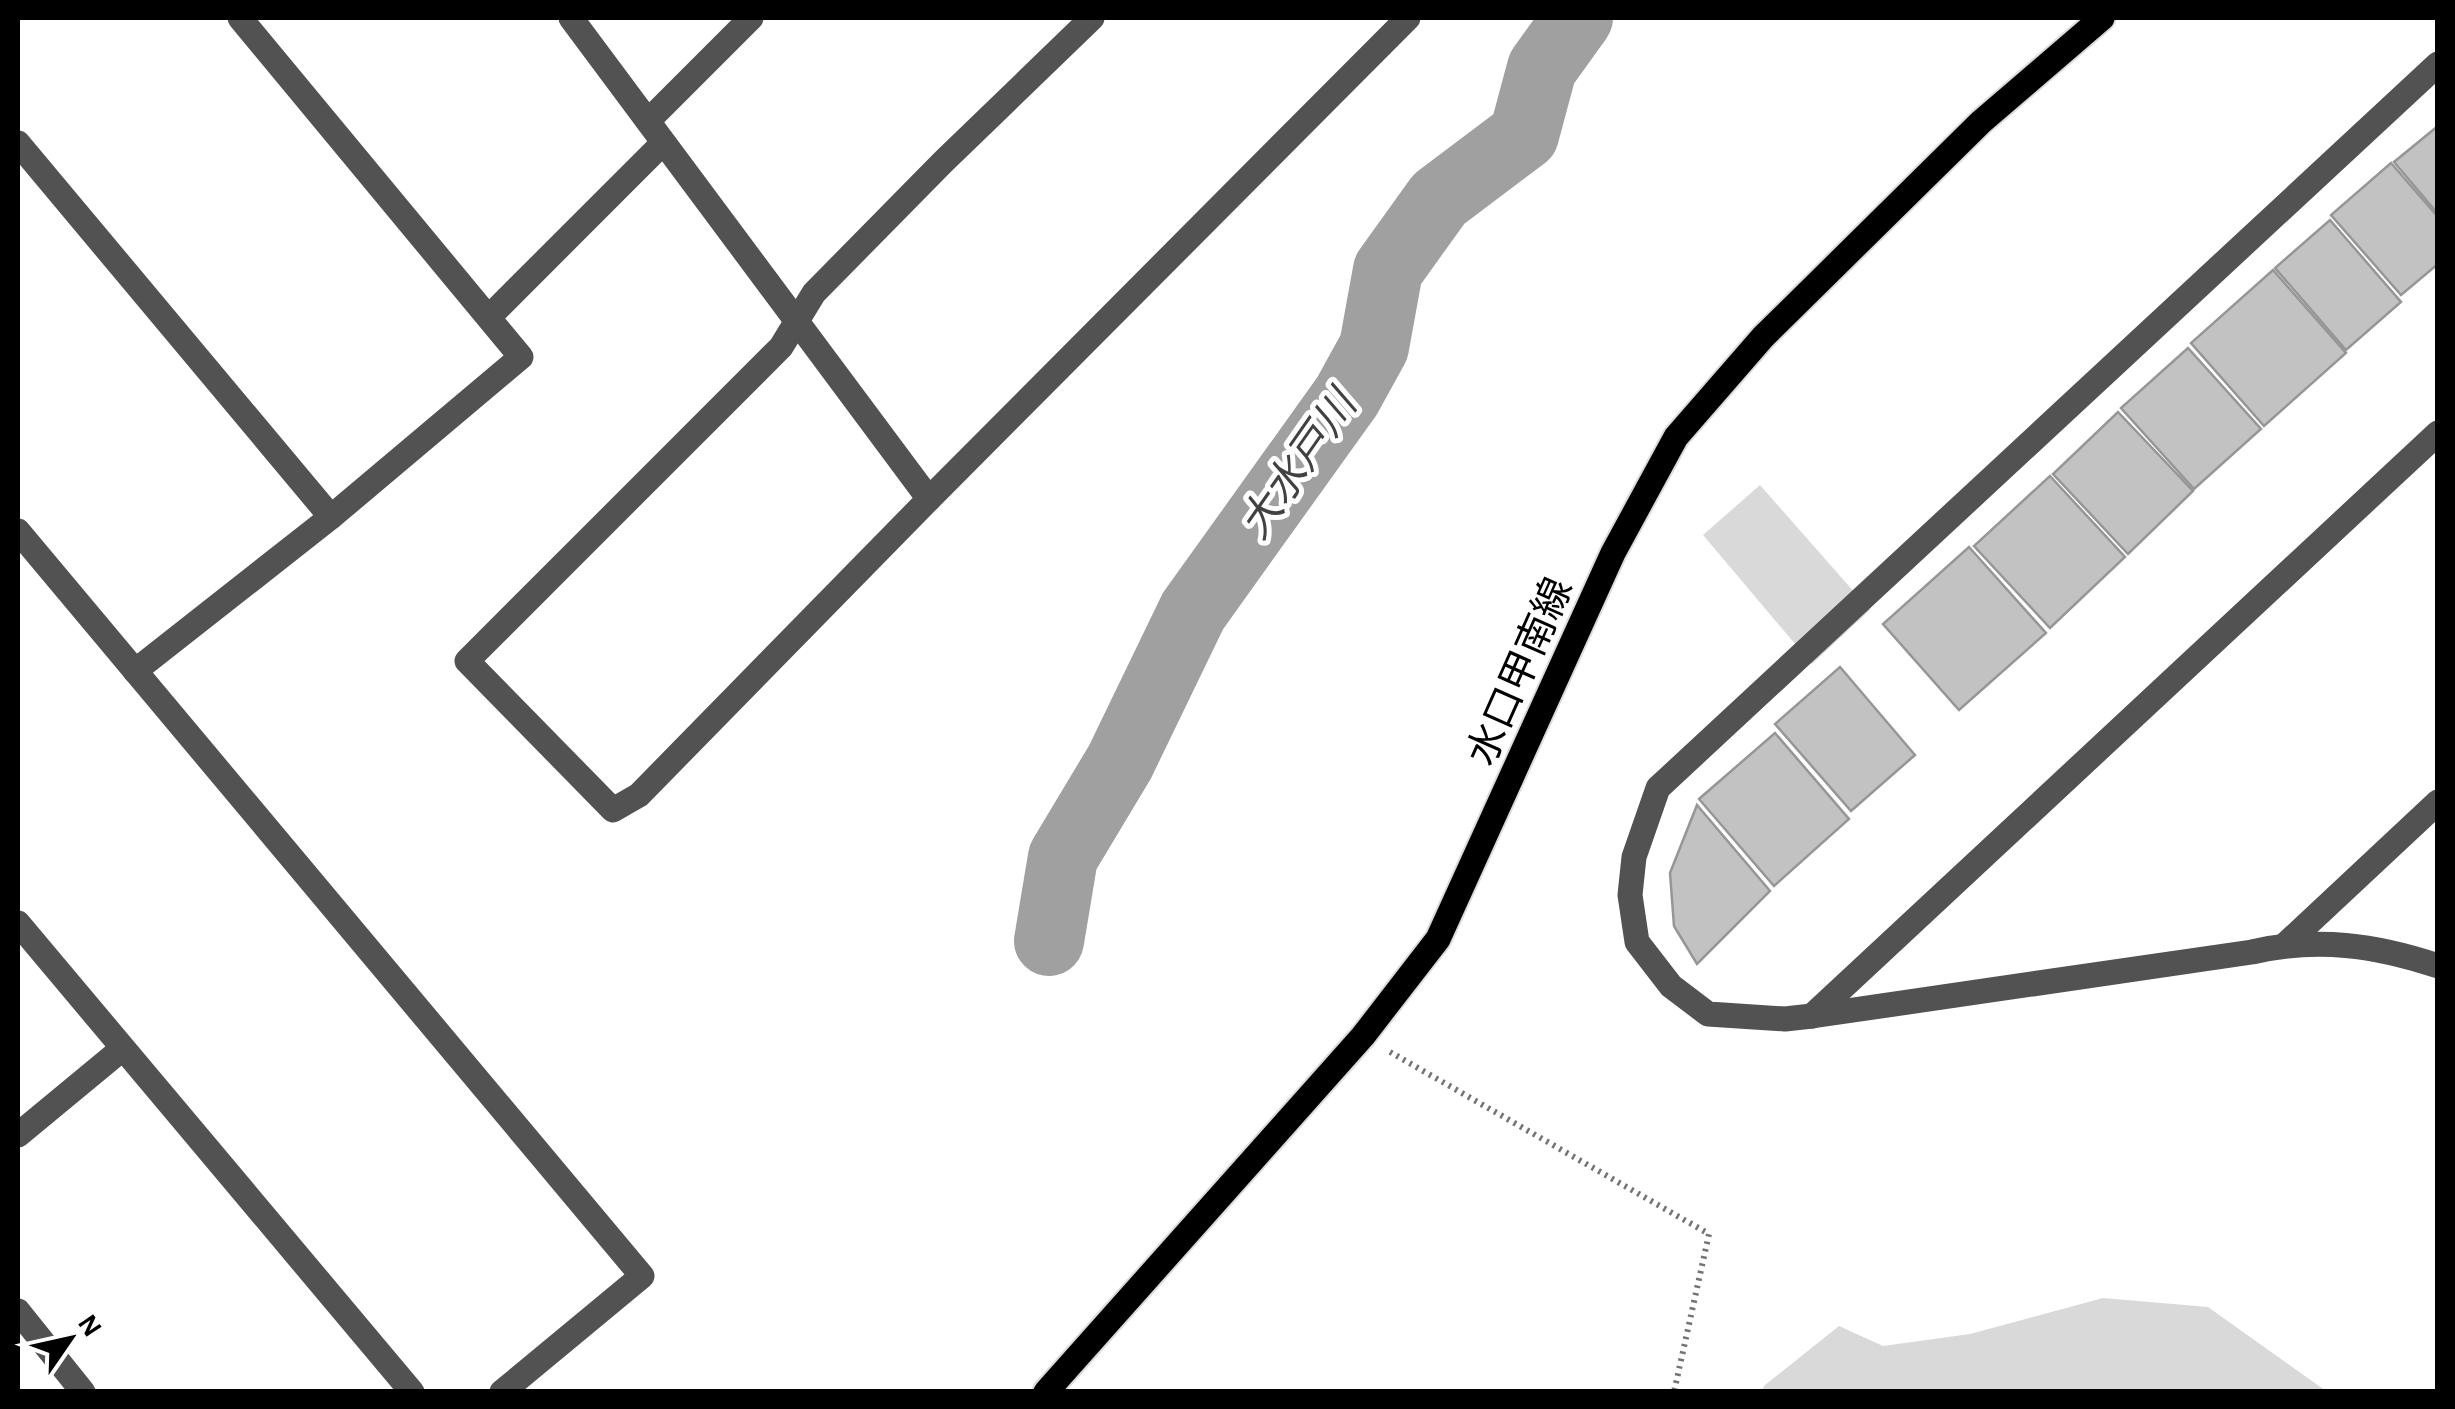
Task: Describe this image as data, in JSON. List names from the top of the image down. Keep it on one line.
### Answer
{"streets":{"main road":["水口甲南線"]},"water":["大水戸川"],"north":"top right"}
